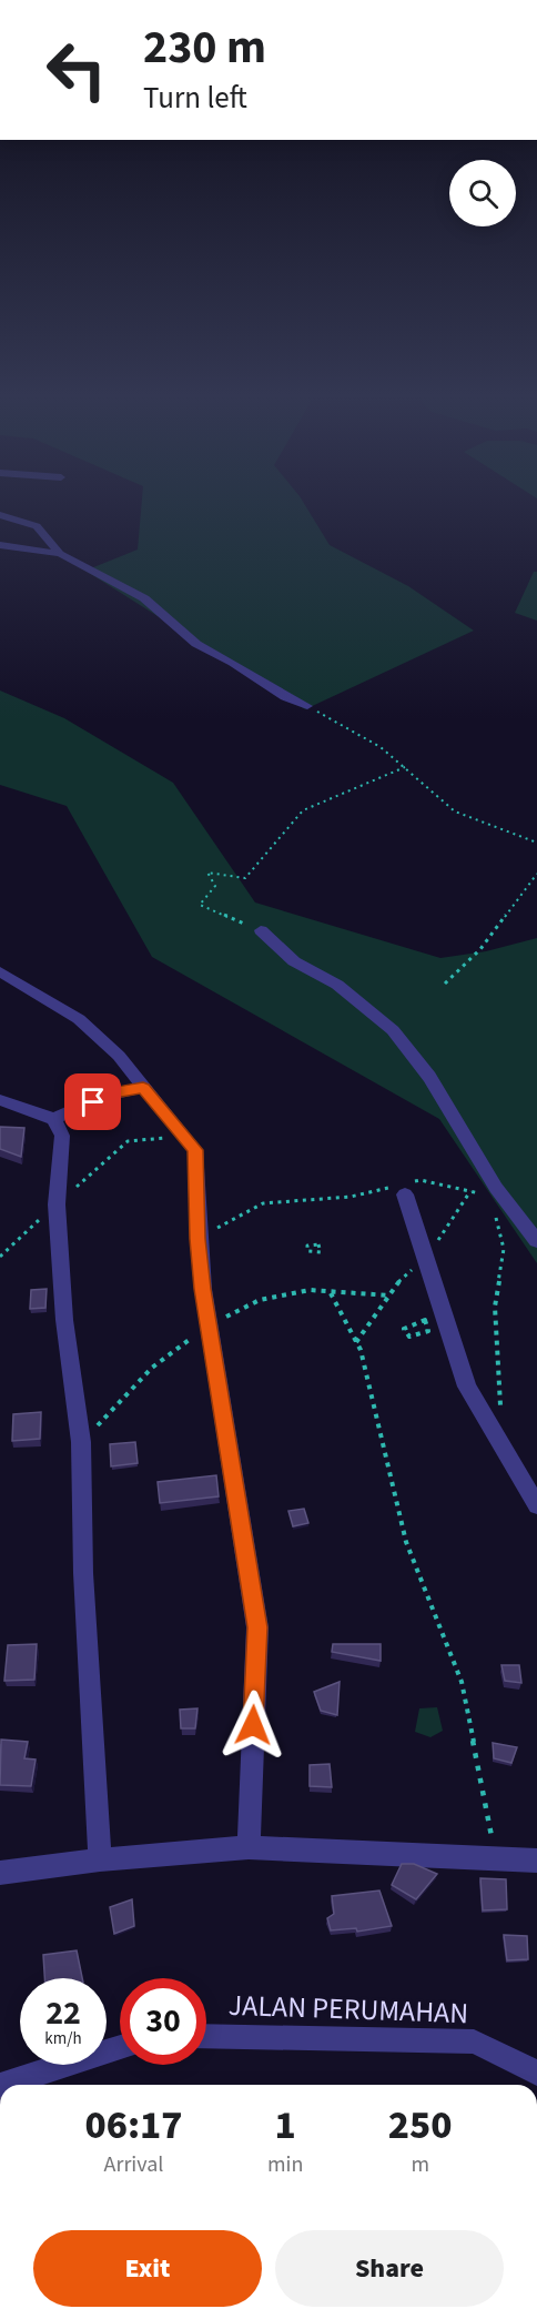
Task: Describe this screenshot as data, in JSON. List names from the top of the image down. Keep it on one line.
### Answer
{"streets":{"street":["JALAN PERUMAHAN"]},"page":{"turn":["230 m","Turn left"],"speed":"22 km/h","limit":"30","eta":["06:17","Arrival","1","min","250","m"],"buttons":["Exit","Share"]}}
